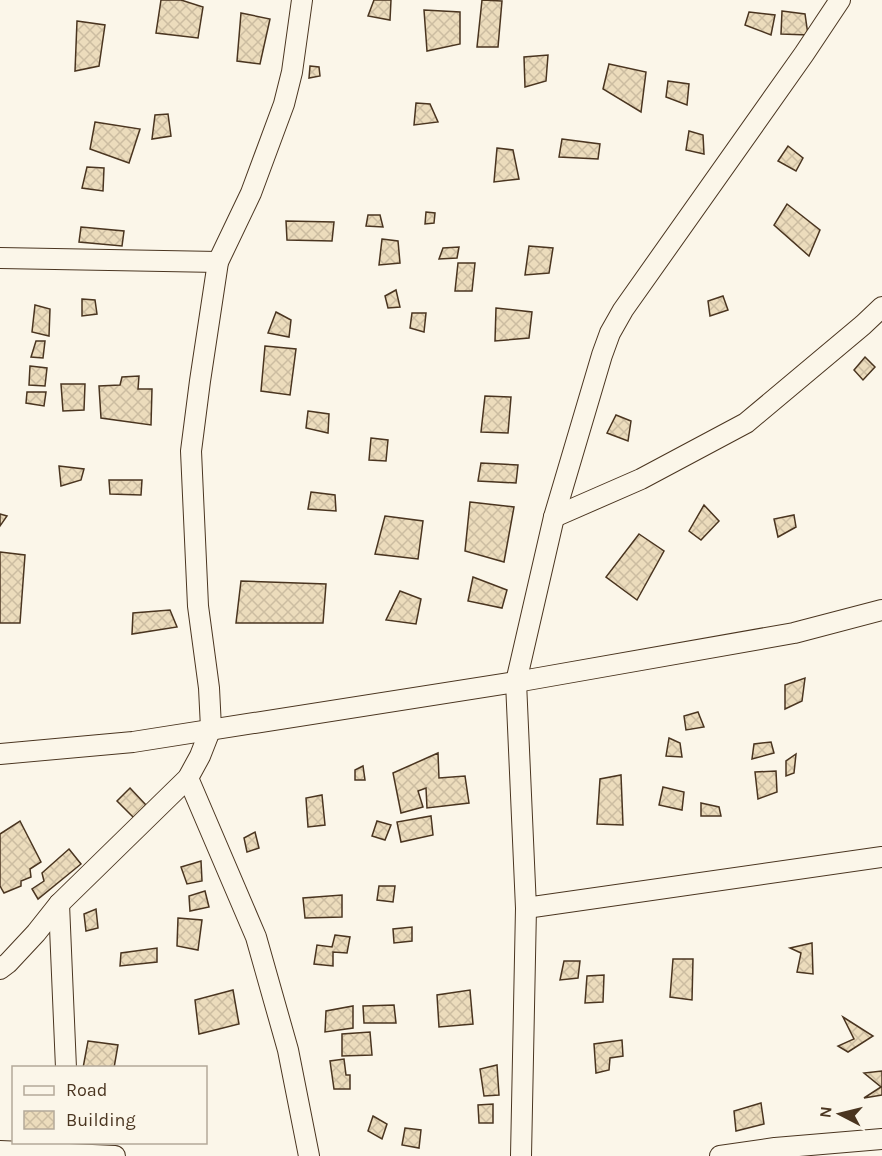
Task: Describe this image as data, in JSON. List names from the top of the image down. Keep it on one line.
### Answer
{"legend":["Road","Building"],"north":"left"}
